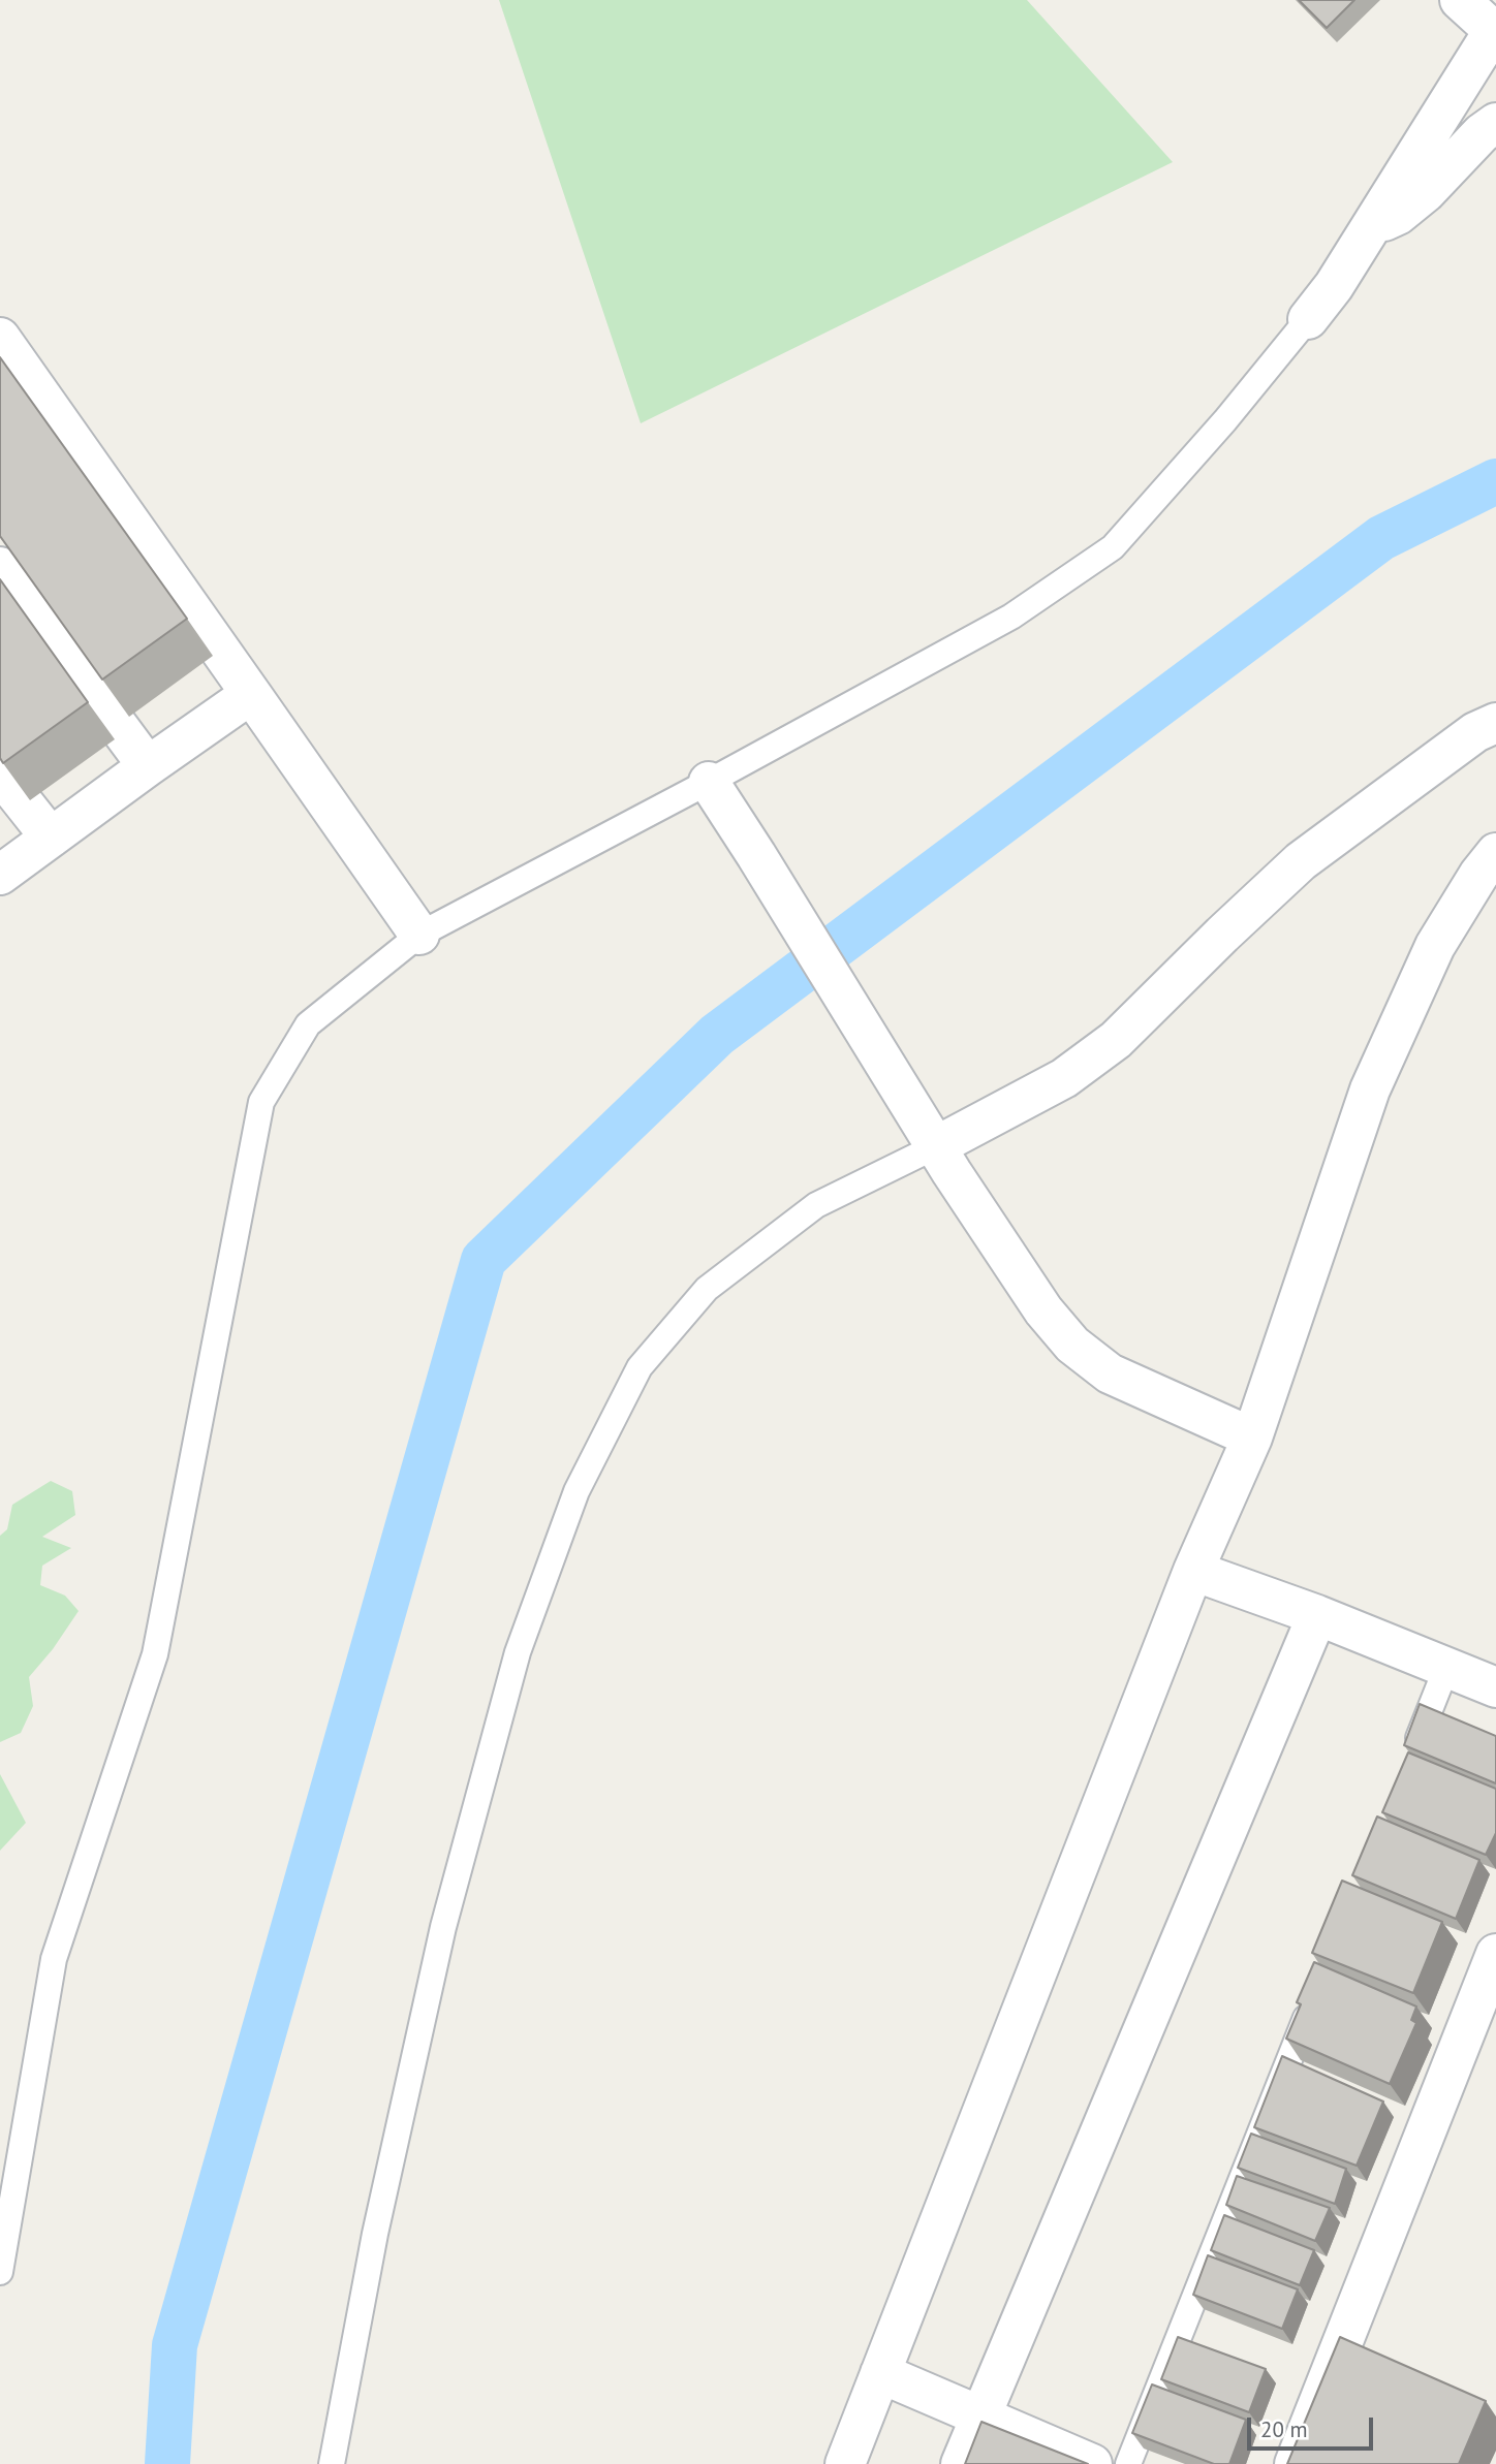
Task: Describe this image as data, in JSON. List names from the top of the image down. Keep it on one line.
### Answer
{"scale_bar":"20 m"}
